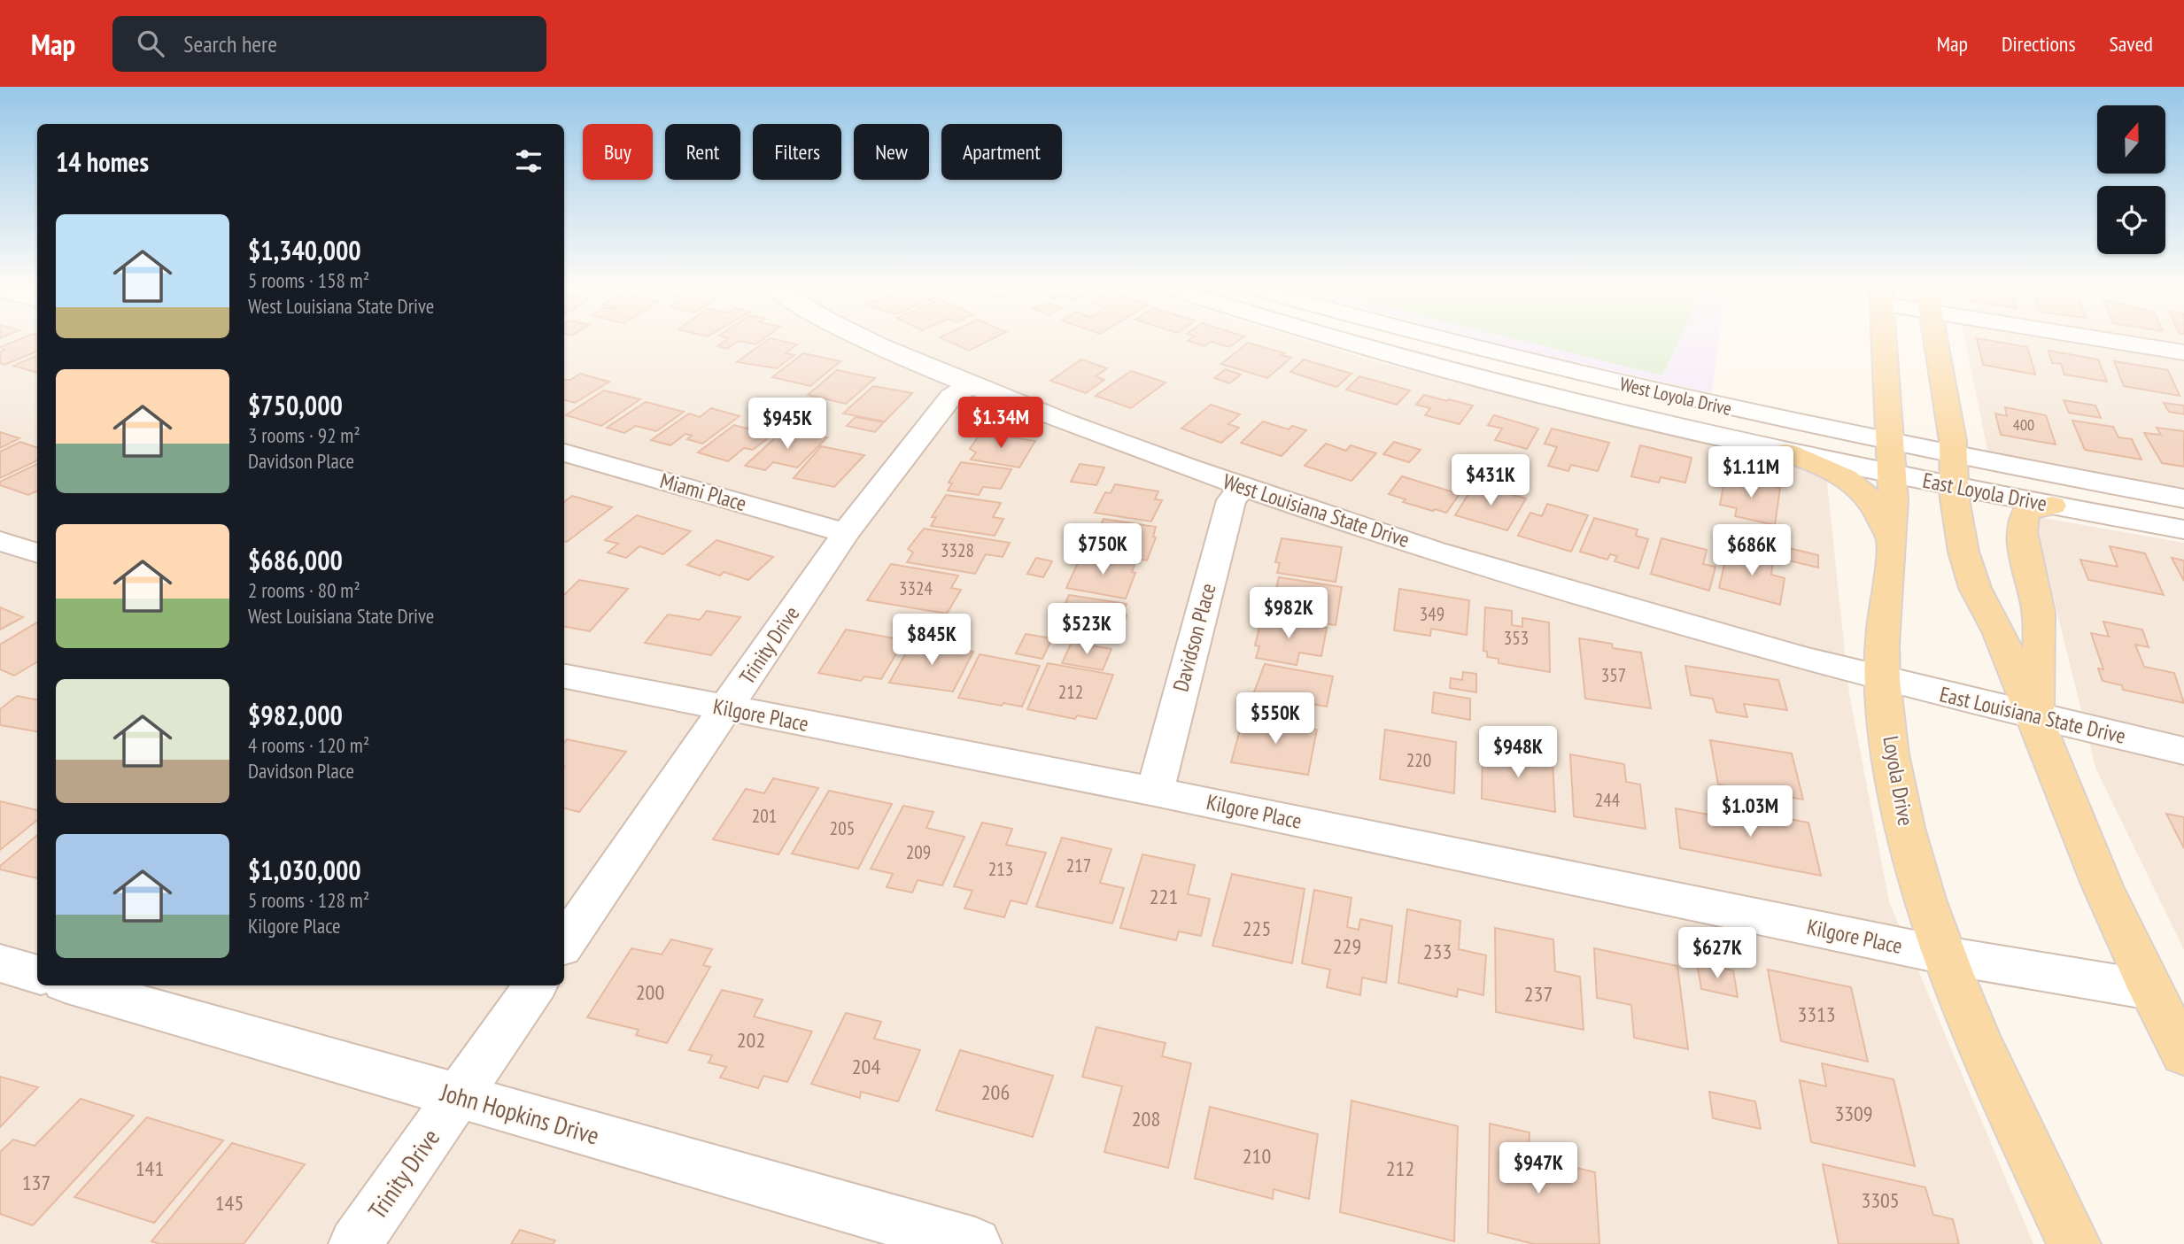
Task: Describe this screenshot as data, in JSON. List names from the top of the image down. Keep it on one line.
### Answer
{"streets":{"main road":["Loyola Drive"],"street":["West Loyola Drive","Miami Place","East Loyola Drive","West Louisiana State Drive","Davidson Place","Trinity Drive","Kilgore Place","East Louisiana State Drive","John Hopkins Drive"]},"crossings":[["West Loyola Drive","East Loyola Drive"],["West Loyola Drive","Loyola Drive"],["Miami Place","Trinity Drive"],["East Loyola Drive","Loyola Drive"],["West Louisiana State Drive","Davidson Place"],["West Louisiana State Drive","Trinity Drive"],["West Louisiana State Drive","East Louisiana State Drive"],["West Louisiana State Drive","Loyola Drive"],["Davidson Place","Kilgore Place"],["Trinity Drive","Kilgore Place"],["Trinity Drive","John Hopkins Drive"],["Kilgore Place","Loyola Drive"],["East Louisiana State Drive","Loyola Drive"]],"house_numbers":["400","3328","3324","349","353","357","212","220","244","201","205","209","217","213","221","225","229","233","200","237","3313","202","204","206","3309","208","210","141","212","137","3305","145"],"north":"top","page":{"header":"Map","search":"Search here","nav":["Map","Directions","Saved"],"chip":["Buy","Rent","Filters","New","Apartment"],"heading":"14 homes","list":[{"name":"$1,340,000","note":"5 rooms · 158 m² · West Louisiana State Drive"},{"name":"$750,000","note":"3 rooms · 92 m² · Davidson Place"},{"name":"$686,000","note":"2 rooms · 80 m² · West Louisiana State Drive"},{"name":"$982,000","note":"4 rooms · 120 m² · Davidson Place"},{"name":"$1,030,000","note":"5 rooms · 128 m² · Kilgore Place"}],"price":["$1.34M","$945K","$1.11M","$431K","$750K","$686K","$982K","$523K","$845K","$550K","$948K","$1.03M","$627K","$947K"]}}
